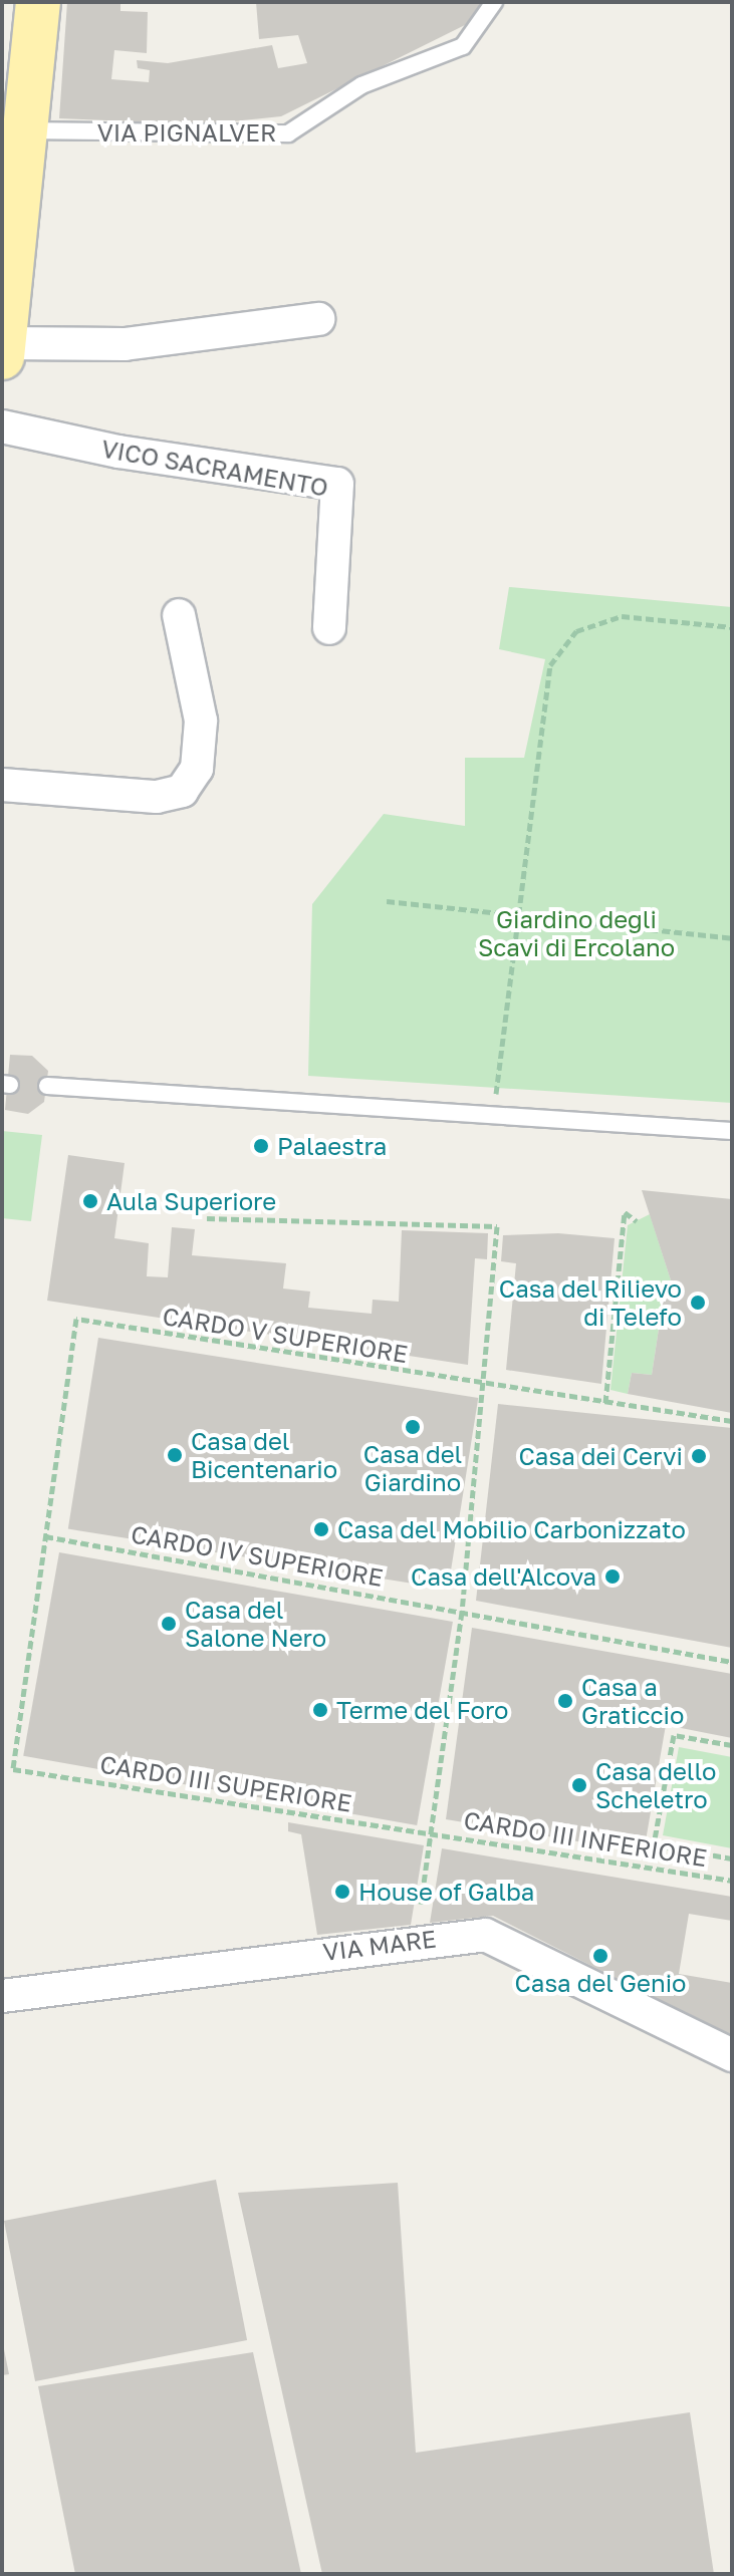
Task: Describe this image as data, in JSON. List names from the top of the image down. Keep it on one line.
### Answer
{"streets":{"street":["VICO SACRAMENTO","VIA MARE"],"lane":["VIA PIGNALVER"],"path":["CARDO V SUPERIORE","CARDO IV SUPERIORE","CARDO III SUPERIORE","CARDO III INFERIORE"]},"crossings":[["CARDO V SUPERIORE","CARDO IV SUPERIORE"],["CARDO V SUPERIORE","CARDO III SUPERIORE"],["CARDO IV SUPERIORE","CARDO III SUPERIORE"],["CARDO III SUPERIORE","CARDO III INFERIORE"]],"parks":["Giardino degli Scavi di Ercolano"],"places":["Palaestra","Aula Superiore","Casa del Rilievo di Telefo","Casa del Giardino","Casa del Bicentenario","Casa dei Cervi","Casa del Mobilio Carbonizzato","Casa dell'Alcova","Casa del Salone Nero","Casa a Graticcio","Terme del Foro","Casa dello Scheletro","House of Galba","Casa del Genio"]}
